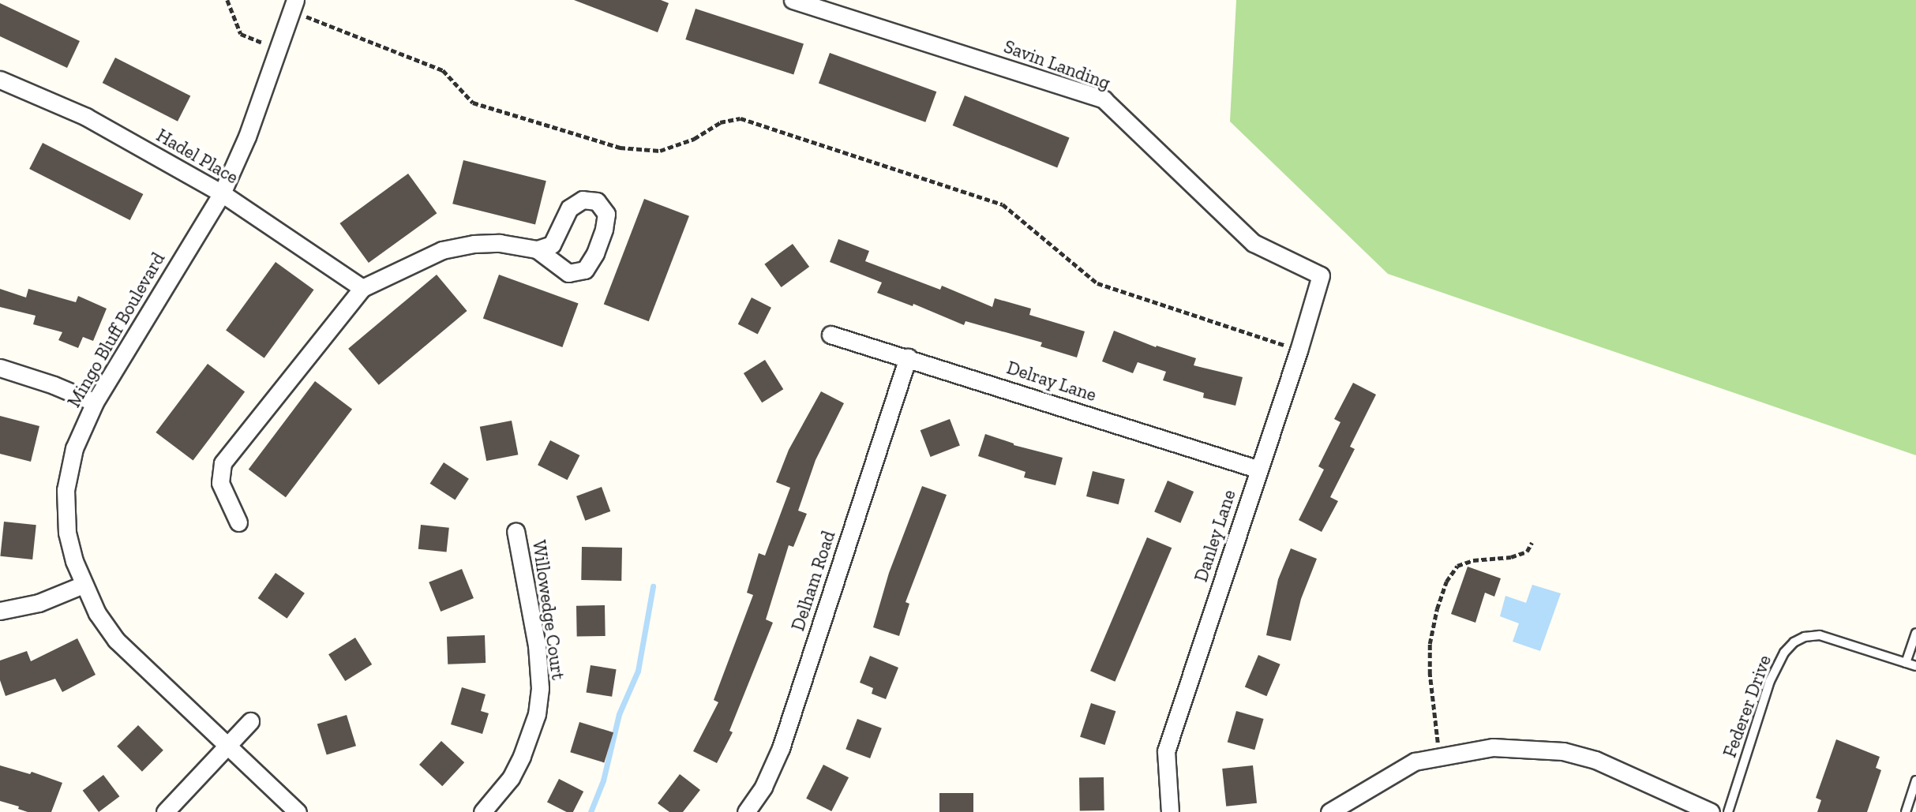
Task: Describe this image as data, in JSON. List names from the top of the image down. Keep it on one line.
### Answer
{"streets":{"street":["Savin Landing","Hadel Place","Mingo Bluff Boulevard","Delray Lane","Danley Lane","Delham Road","Willowedge Court"],"lane":["Federer Drive"]},"crossings":[["Savin Landing","Danley Lane"],["Hadel Place","Mingo Bluff Boulevard"],["Delray Lane","Danley Lane"],["Delray Lane","Delham Road"]]}
